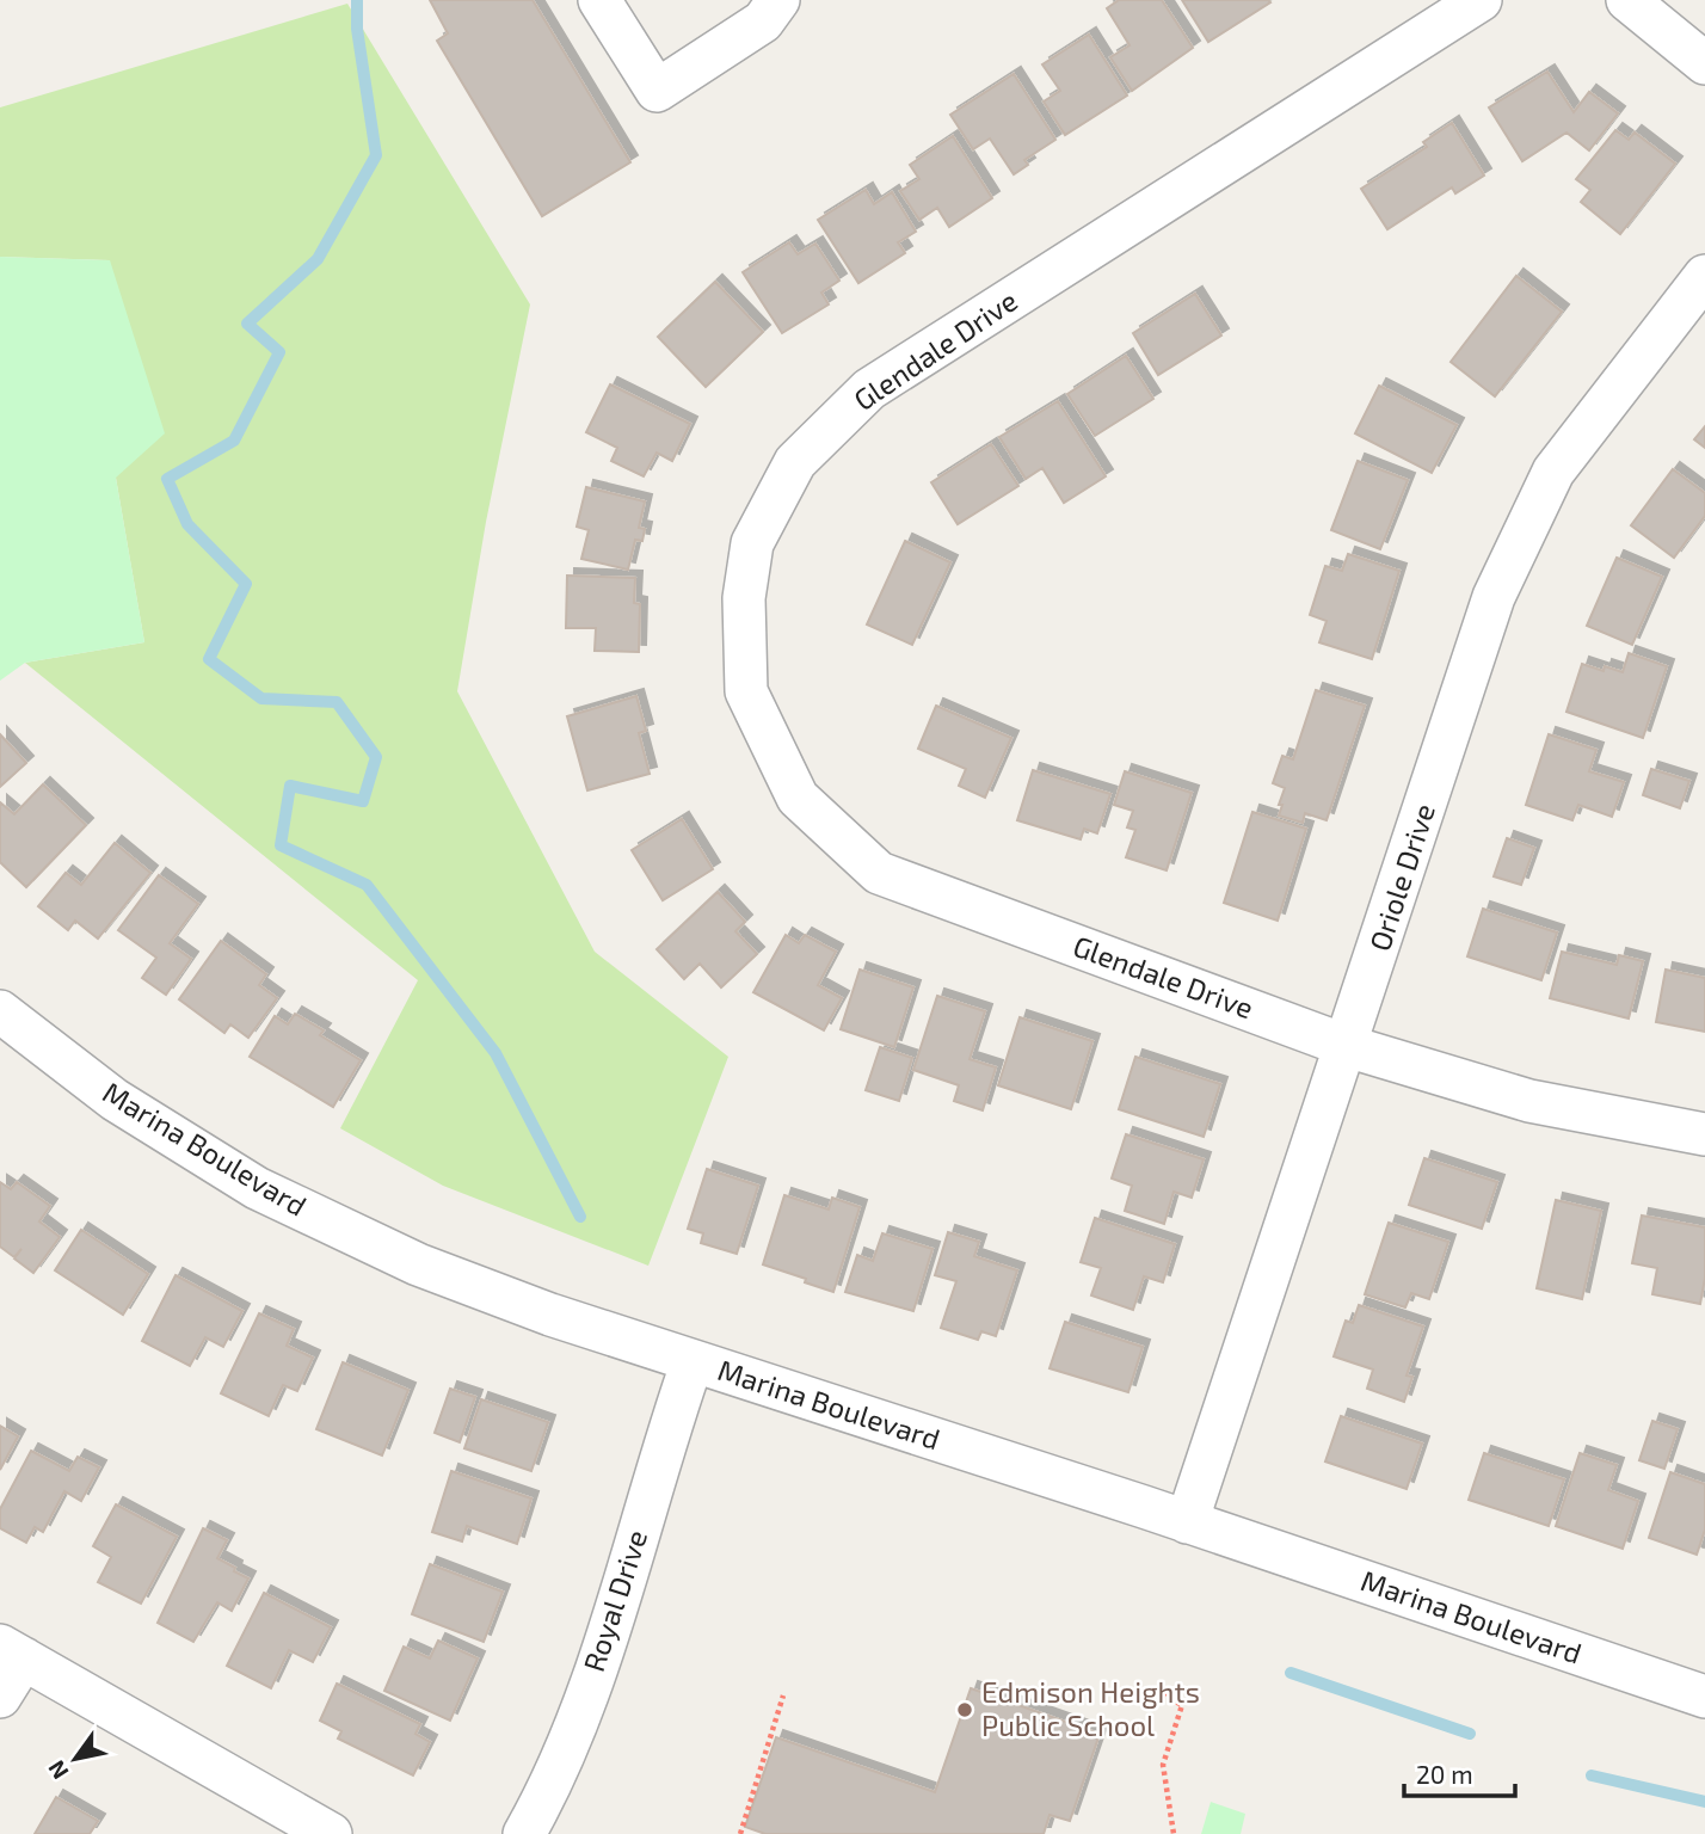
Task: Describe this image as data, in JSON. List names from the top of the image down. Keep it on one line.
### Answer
{"streets":{"street":["Glendale Drive","Oriole Drive","Marina Boulevard","Royal Drive"]},"crossings":[["Glendale Drive","Oriole Drive"],["Oriole Drive","Marina Boulevard"],["Marina Boulevard","Royal Drive"]],"places":["Edmison Heights Public School"],"scale_bar":"20 m","north":"bottom left"}
